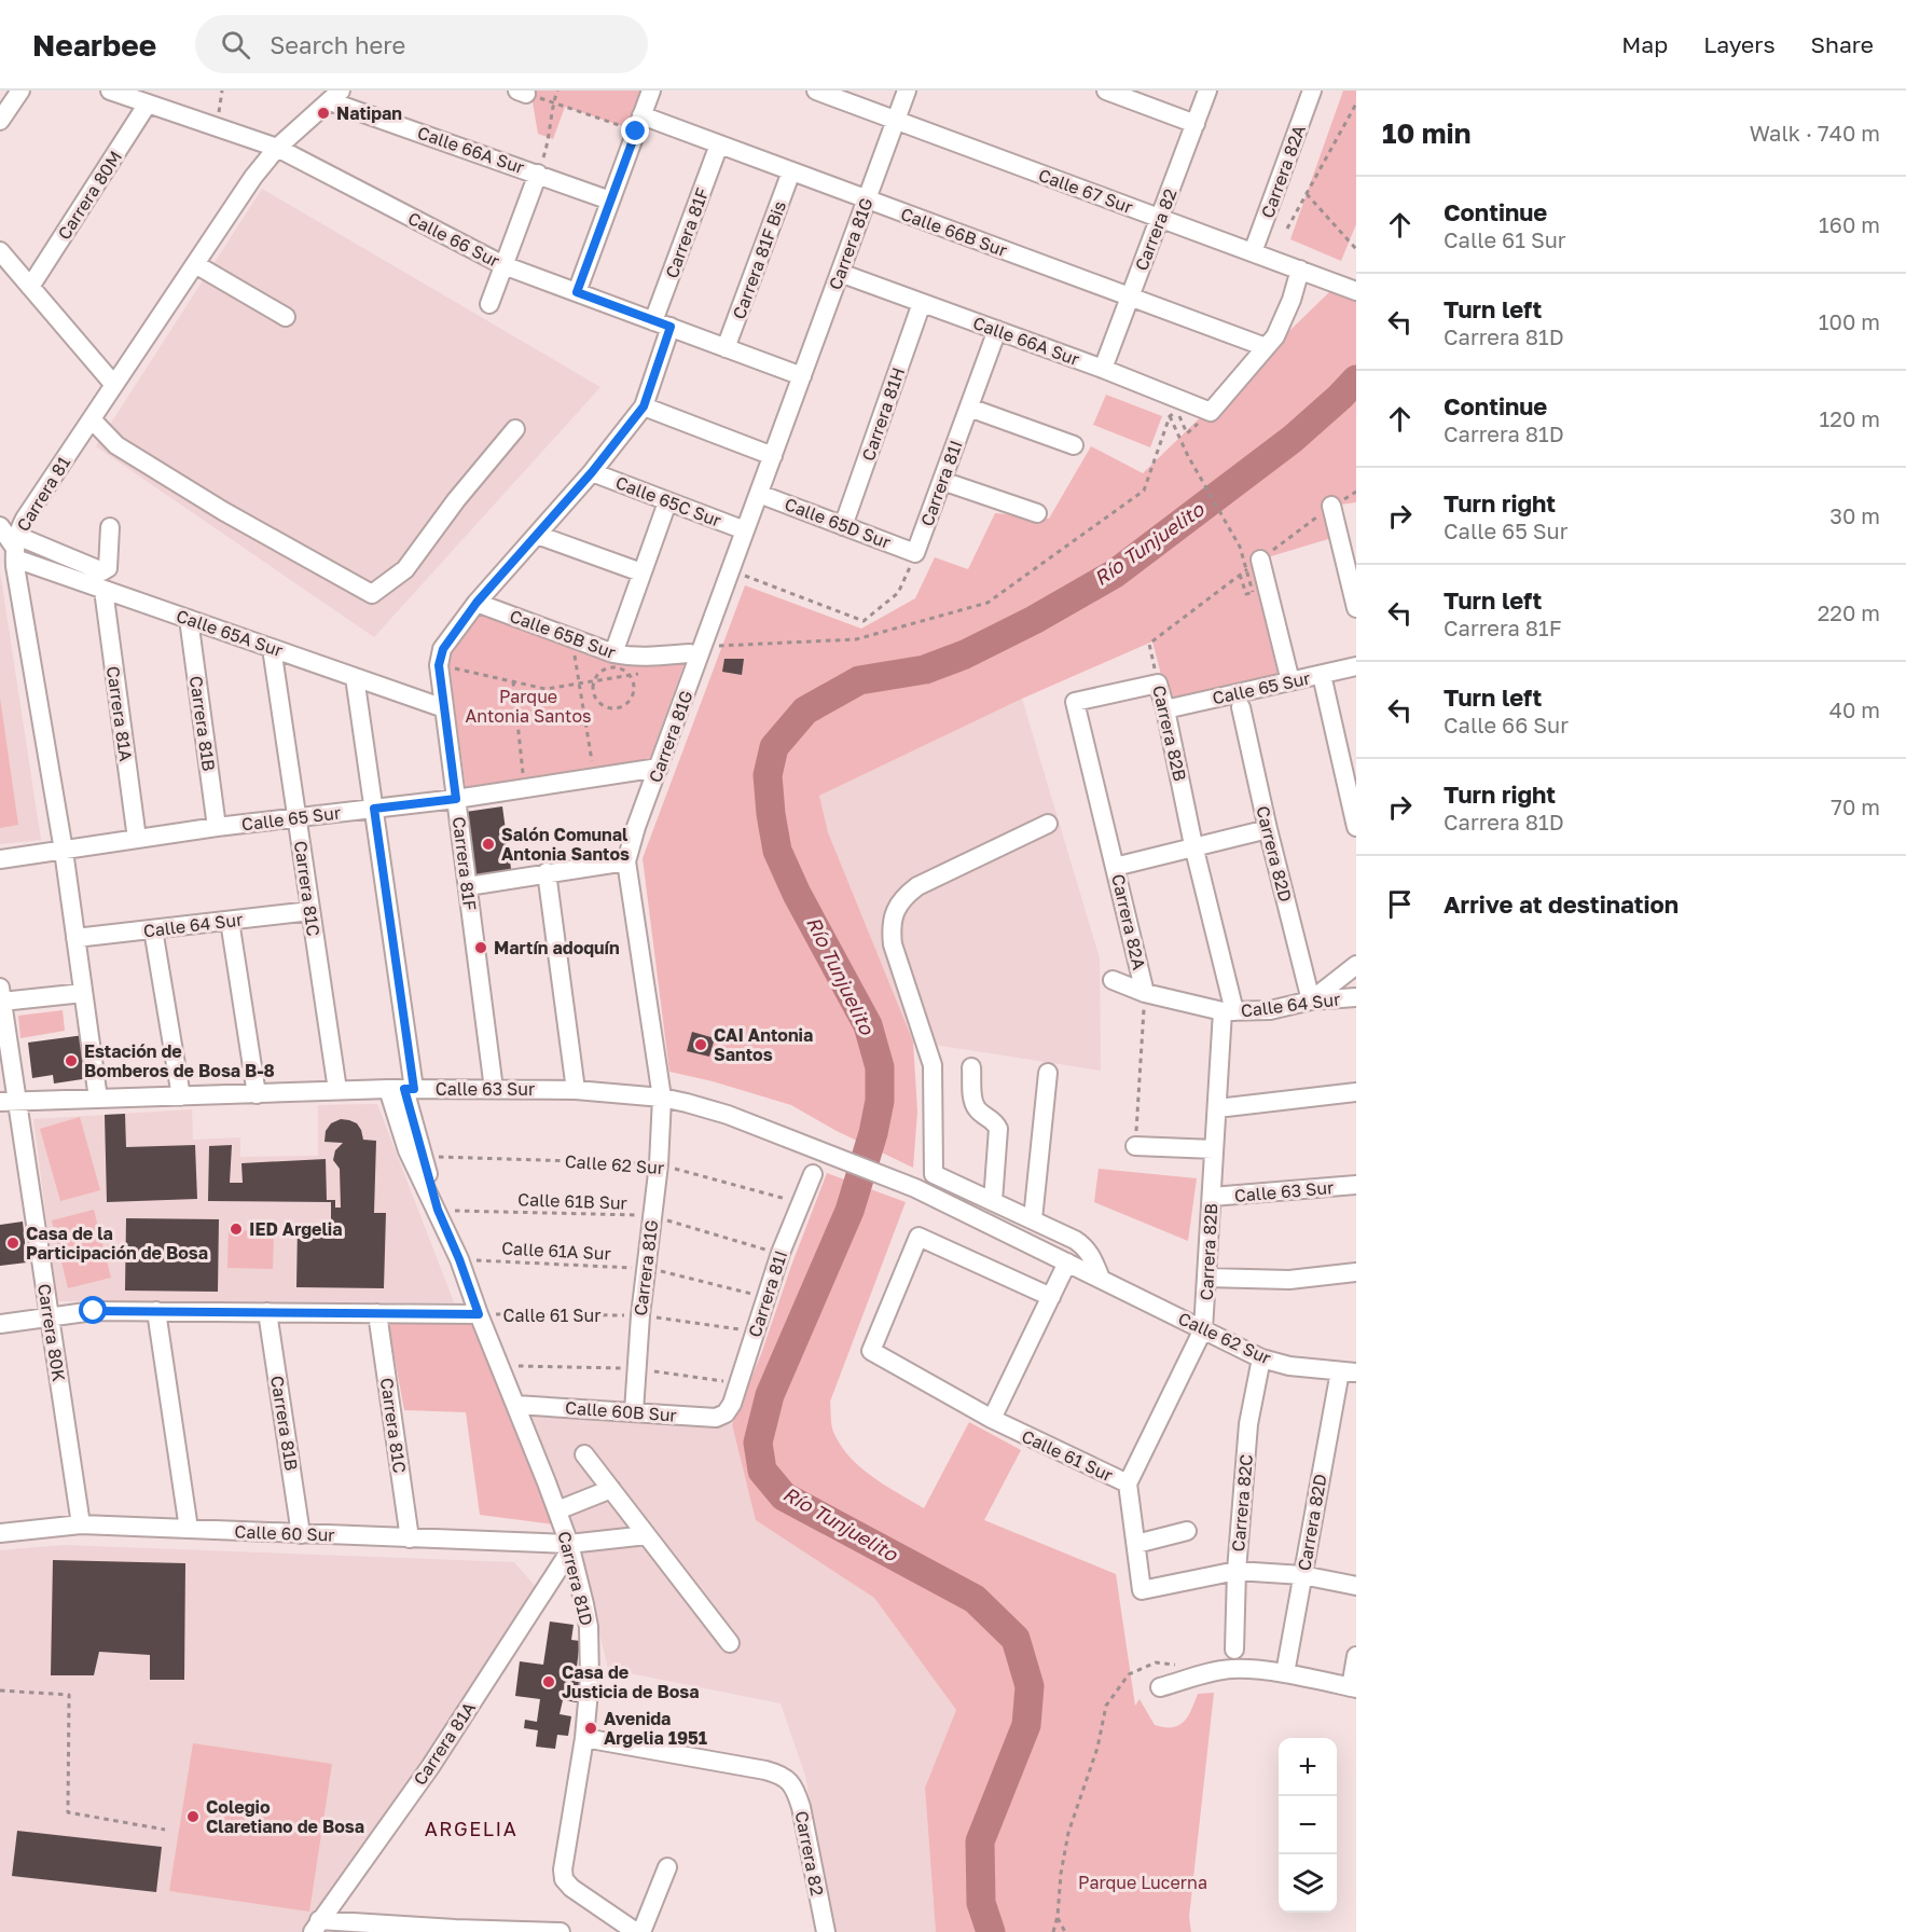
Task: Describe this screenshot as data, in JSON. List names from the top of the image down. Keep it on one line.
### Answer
{"streets":{"street":["Calle 66A Sur","Carrera 82A","Calle 67 Sur","Carrera 80M","Carrera 82","Calle 66B Sur","Carrera 81F","Calle 66 Sur","Carrera 81G","Carrera 81F Bis","Carrera 81H","Carrera 81I","Carrera 81","Calle 65C Sur","Calle 65D Sur","Calle 65A Sur","Calle 65B Sur","Calle 65 Sur","Carrera 81A","Carrera 81B","Carrera 82B","Carrera 82D","Carrera 81C","Calle 64 Sur","Calle 63 Sur","Calle 62 Sur","Calle 61 Sur","Carrera 80K","Calle 60B Sur","Carrera 82C","Calle 60 Sur","Carrera 81D"],"path":["Calle 61B Sur","Calle 61A Sur"]},"crossings":[["Calle 66A Sur","Carrera 82"],["Calle 66A Sur","Calle 66B Sur"],["Calle 66A Sur","Carrera 81G"],["Calle 66A Sur","Carrera 81H"],["Calle 66A Sur","Carrera 81I"],["Calle 66A Sur","Carrera 81"],["Carrera 82A","Calle 67 Sur"],["Carrera 82A","Carrera 82B"],["Carrera 82A","Calle 64 Sur"],["Calle 67 Sur","Carrera 82"],["Calle 67 Sur","Carrera 81G"],["Carrera 80M","Calle 66 Sur"],["Carrera 82","Calle 66B Sur"],["Carrera 82","Carrera 81D"],["Calle 66B Sur","Carrera 81F"],["Calle 66B Sur","Carrera 81G"],["Calle 66B Sur","Carrera 81F Bis"],["Carrera 81F","Calle 66 Sur"],["Carrera 81F","Calle 65C Sur"],["Carrera 81F","Calle 65A Sur"],["Carrera 81F","Calle 65B Sur"],["Carrera 81F","Calle 65 Sur"],["Carrera 81F","Calle 63 Sur"],["Calle 66 Sur","Carrera 81G"],["Calle 66 Sur","Carrera 81F Bis"],["Calle 66 Sur","Carrera 81"],["Carrera 81G","Calle 65C Sur"],["Carrera 81G","Calle 65D Sur"],["Carrera 81G","Calle 65B Sur"],["Carrera 81G","Calle 65 Sur"],["Carrera 81G","Calle 63 Sur"],["Carrera 81G","Calle 62 Sur"],["Carrera 81G","Calle 61B Sur"],["Carrera 81G","Calle 61A Sur"],["Carrera 81G","Calle 61 Sur"],["Carrera 81G","Calle 60B Sur"],["Carrera 81H","Calle 65D Sur"],["Carrera 81I","Calle 65D Sur"],["Carrera 81I","Calle 62 Sur"],["Carrera 81I","Calle 61B Sur"],["Carrera 81I","Calle 61A Sur"],["Carrera 81I","Calle 61 Sur"],["Carrera 81I","Calle 60B Sur"],["Carrera 81","Calle 65A Sur"],["Calle 65A Sur","Carrera 81A"],["Calle 65A Sur","Carrera 81B"],["Calle 65A Sur","Carrera 81C"],["Calle 65A Sur","Carrera 81D"],["Calle 65 Sur","Carrera 81A"],["Calle 65 Sur","Carrera 81B"],["Calle 65 Sur","Carrera 82B"],["Calle 65 Sur","Carrera 81C"],["Calle 65 Sur","Carrera 81D"],["Carrera 81A","Calle 60 Sur"],["Carrera 81A","Carrera 81D"],["Carrera 81B","Calle 61 Sur"],["Carrera 81B","Calle 60 Sur"],["Carrera 82B","Calle 64 Sur"],["Carrera 82B","Calle 63 Sur"],["Carrera 82B","Calle 62 Sur"],["Carrera 82B","Calle 61 Sur"],["Carrera 82D","Calle 64 Sur"],["Carrera 82D","Calle 62 Sur"],["Carrera 81C","Calle 64 Sur"],["Carrera 81C","Calle 63 Sur"],["Carrera 81C","Calle 61 Sur"],["Carrera 81C","Calle 60 Sur"],["Calle 63 Sur","Calle 62 Sur"],["Calle 63 Sur","Carrera 80K"],["Calle 63 Sur","Carrera 81D"],["Calle 62 Sur","Carrera 82C"],["Calle 62 Sur","Carrera 81D"],["Calle 61B Sur","Carrera 81D"],["Calle 61A Sur","Carrera 81D"],["Calle 61 Sur","Carrera 80K"],["Calle 61 Sur","Carrera 81D"],["Carrera 80K","Calle 60 Sur"],["Calle 60B Sur","Carrera 81D"],["Calle 60 Sur","Carrera 81D"]],"districts":["ARGELIA"],"water":["Río Tunjuelito"],"parks":["Parque Antonia Santos","Parque Lucerna"],"places":["Natipan","Salón Comunal Antonia Santos","Martín adoquín","CAI Antonia Santos","Estación de Bomberos de Bosa B-8","IED Argelia","Casa de la Participación de Bosa","Casa de Justicia de Bosa","Avenida Argelia 1951","Colegio Claretiano de Bosa"],"page":{"header":"Nearbee","search":"Search here","nav":["Map","Layers","Share"],"heading":["10 min","Walk · 740 m"],"list":[["Continue","Calle 61 Sur","160 m"],["Turn left","Carrera 81D","100 m"],["Continue","Carrera 81D","120 m"],["Turn right","Calle 65 Sur","30 m"],["Turn left","Carrera 81F","220 m"],["Turn left","Calle 66 Sur","40 m"],["Turn right","Carrera 81D","70 m"],"Arrive at destination"],"map_buttons":["+","−"]}}
